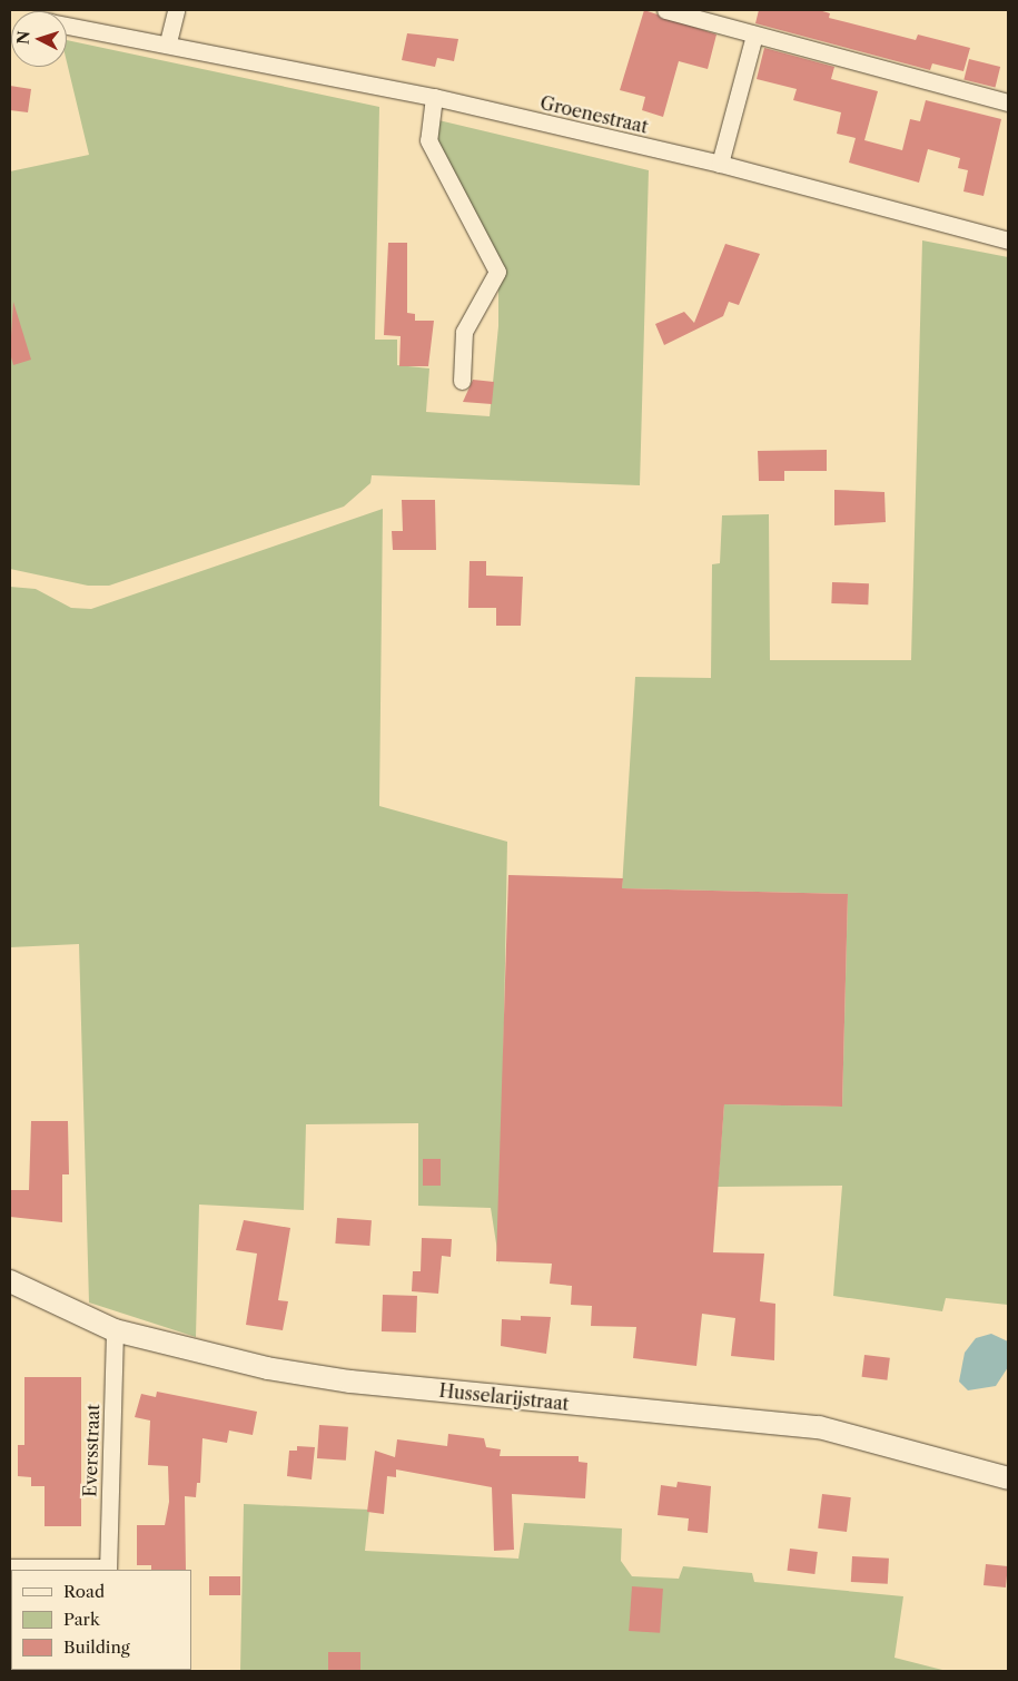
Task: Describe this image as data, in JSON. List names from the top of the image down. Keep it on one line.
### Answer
{"streets":{"street":["Groenestraat","Husselarijstraat","Eversstraat"]},"crossings":[["Husselarijstraat","Eversstraat"]],"legend":["Road","Park","Building"],"north":"left"}
